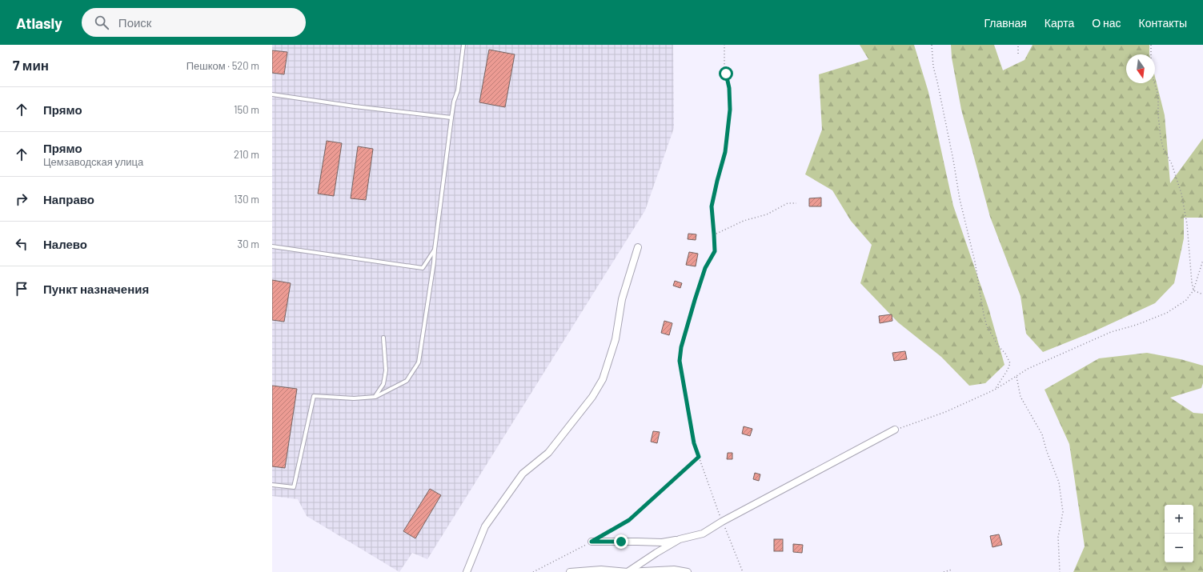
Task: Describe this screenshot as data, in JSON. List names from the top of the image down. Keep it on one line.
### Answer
{"north":"bottom","page":{"header":"Atlasly","search":"Поиск","nav":["Главная","Карта","О нас","Контакты"],"heading":["7 мин","Пешком · 520 m"],"list":[["Прямо","150 m"],["Прямо","Цемзаводская улица","210 m"],["Направо","130 m"],["Налево","30 m"],"Пункт назначения"],"map_buttons":["+","−"]}}
